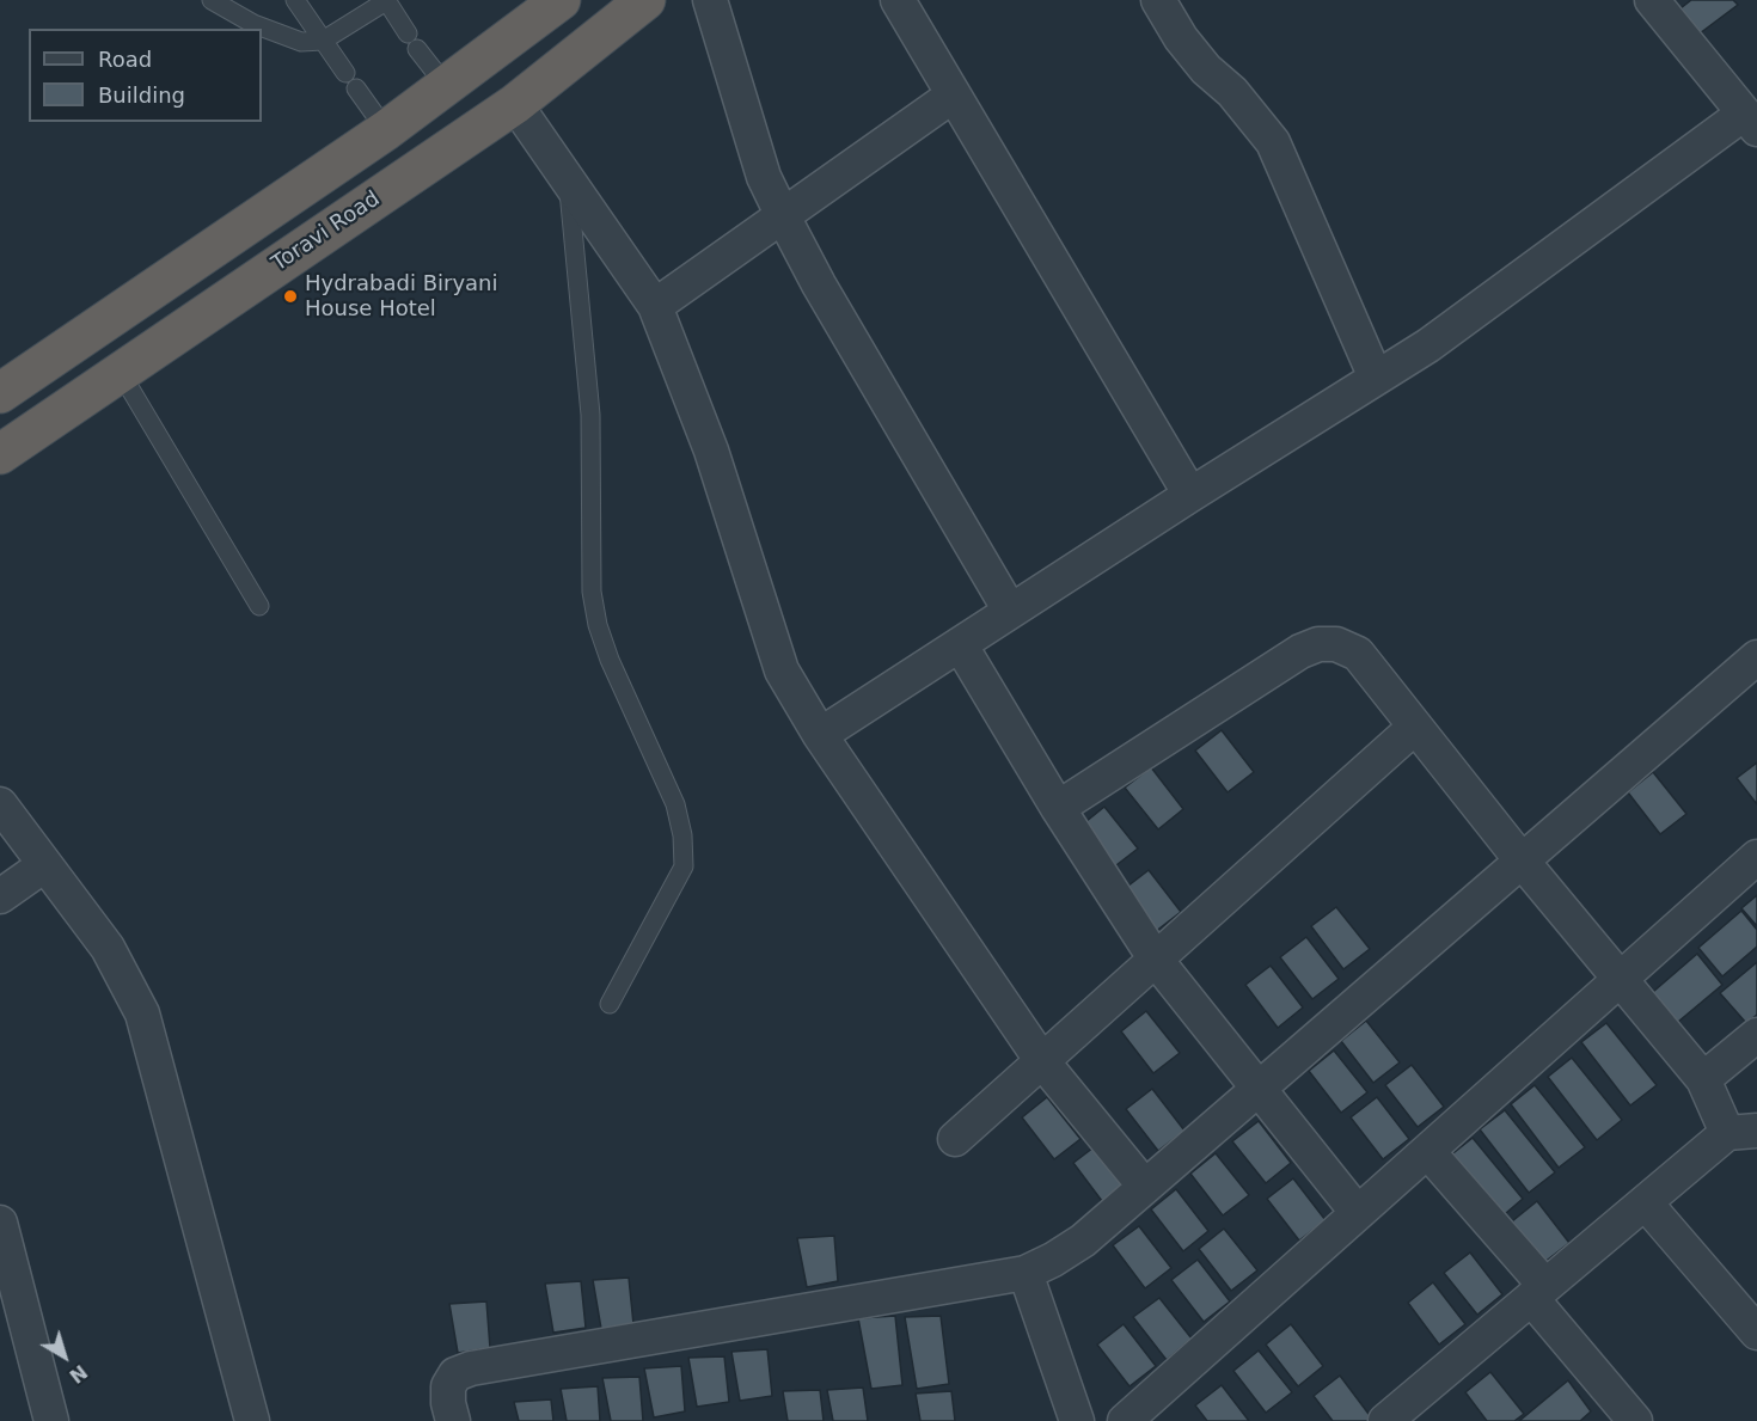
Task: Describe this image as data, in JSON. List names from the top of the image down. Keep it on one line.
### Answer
{"streets":{"highway":["Toravi Road"]},"places":["Hydrabadi Biryani House Hotel"],"legend":["Road","Building"],"north":"bottom right"}
